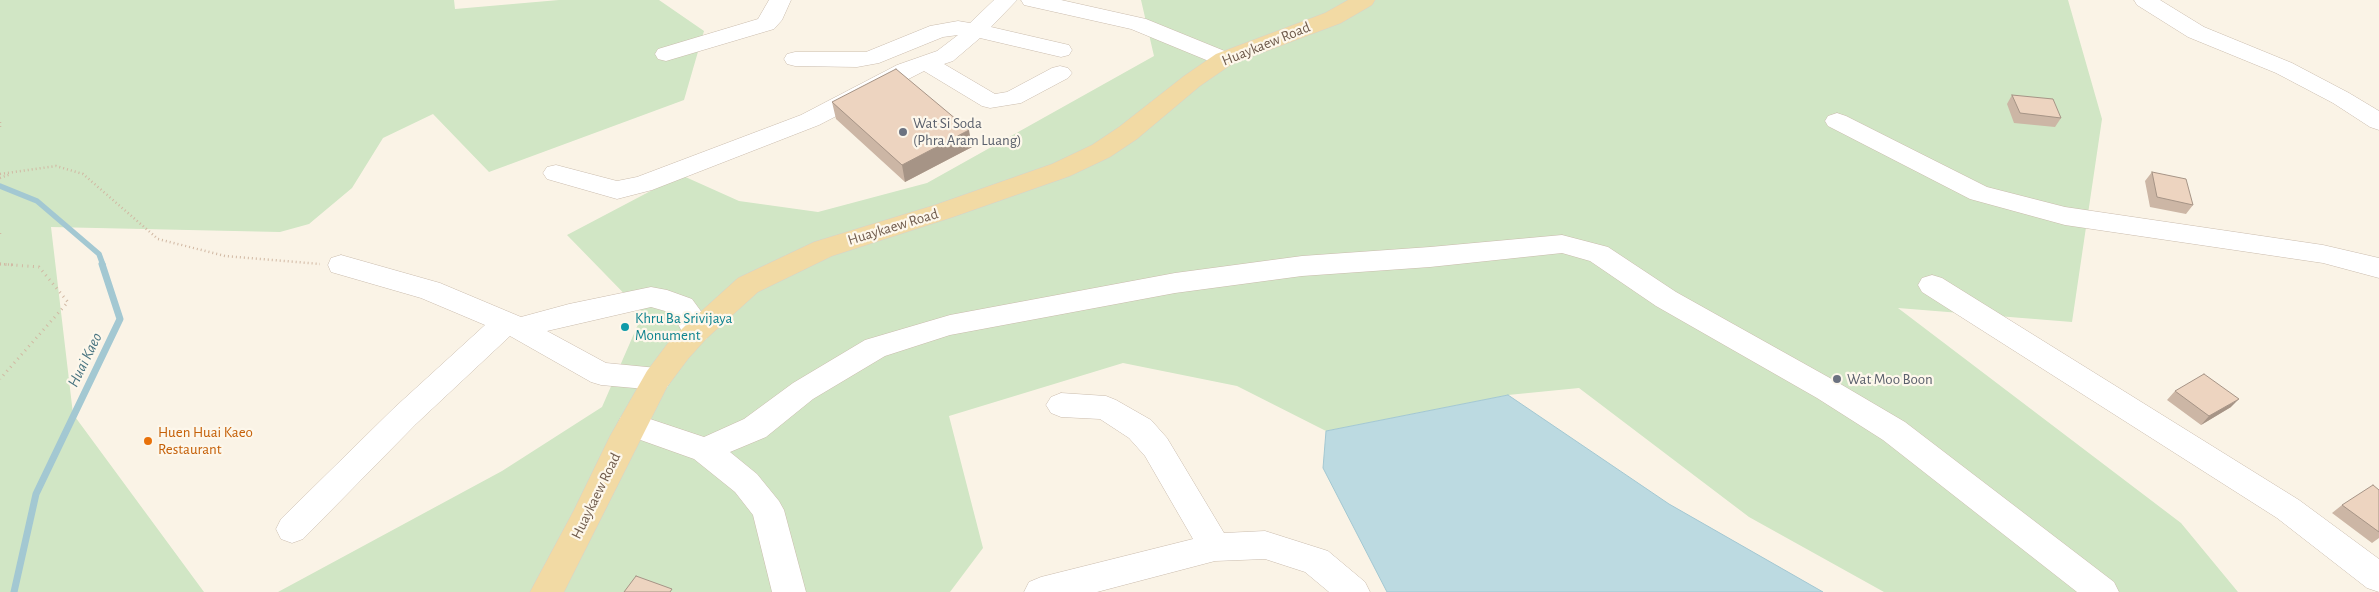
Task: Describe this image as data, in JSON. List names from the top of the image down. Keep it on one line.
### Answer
{"streets":{"main road":["Huaykaew Road"]},"water":["Huai Kaeo"],"places":["Wat Si Soda (Phra Aram Luang)","Khru Ba Srivijaya Monument","Wat Moo Boon","Huen Huai Kaeo Restaurant"]}
